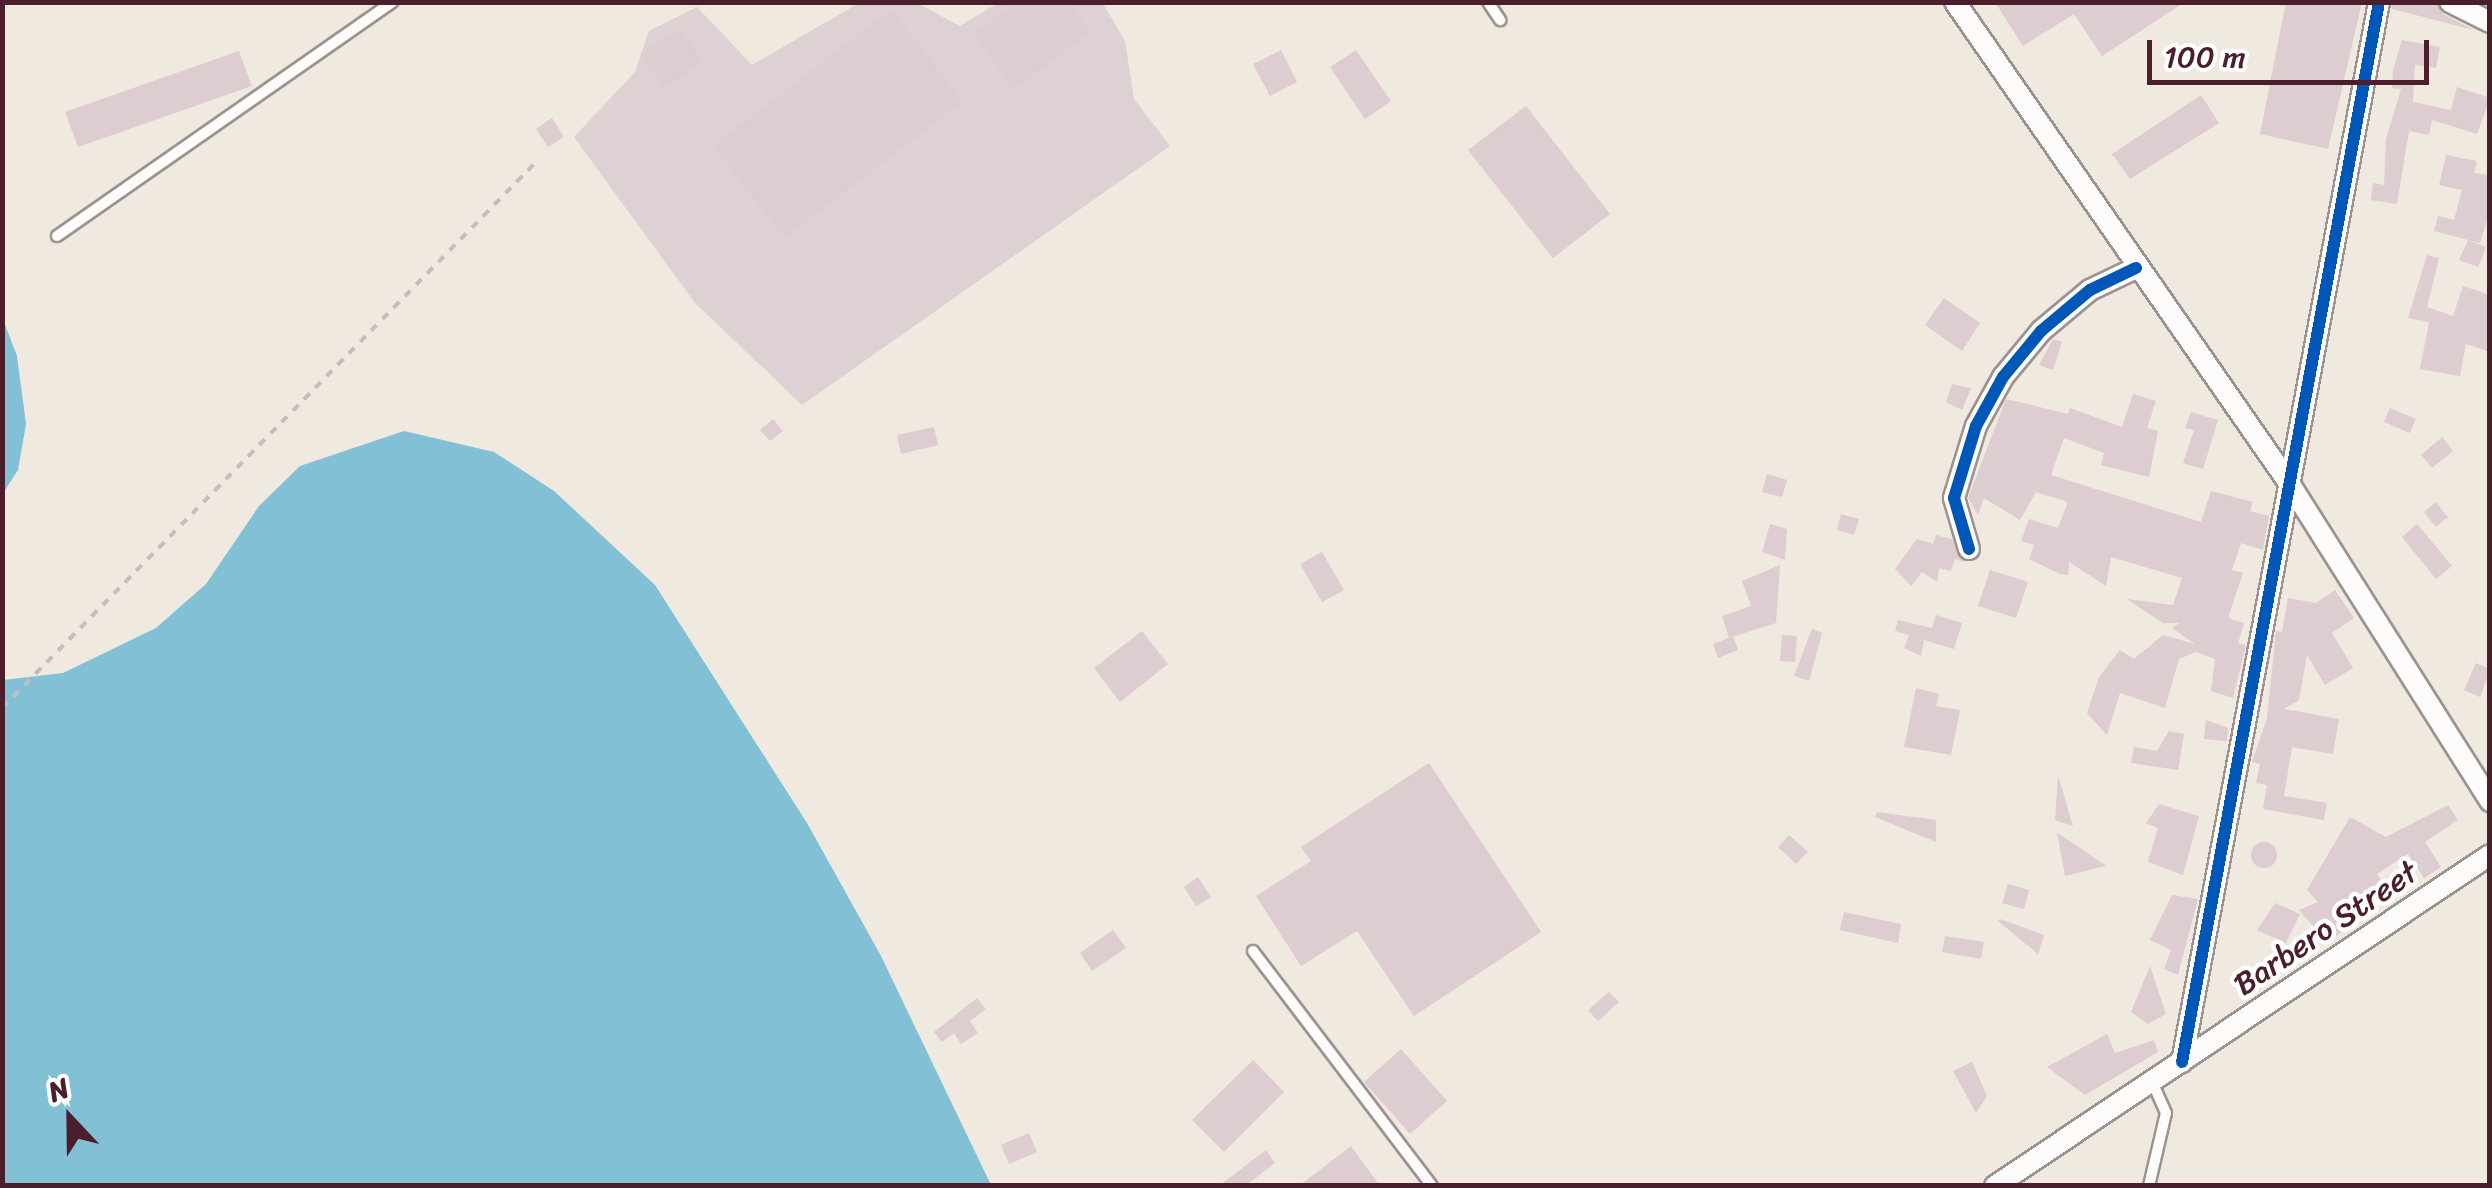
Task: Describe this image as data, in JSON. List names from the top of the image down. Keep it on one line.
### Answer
{"streets":{"street":["Barbero Street"]},"scale_bar":"100 m","north":"top"}
